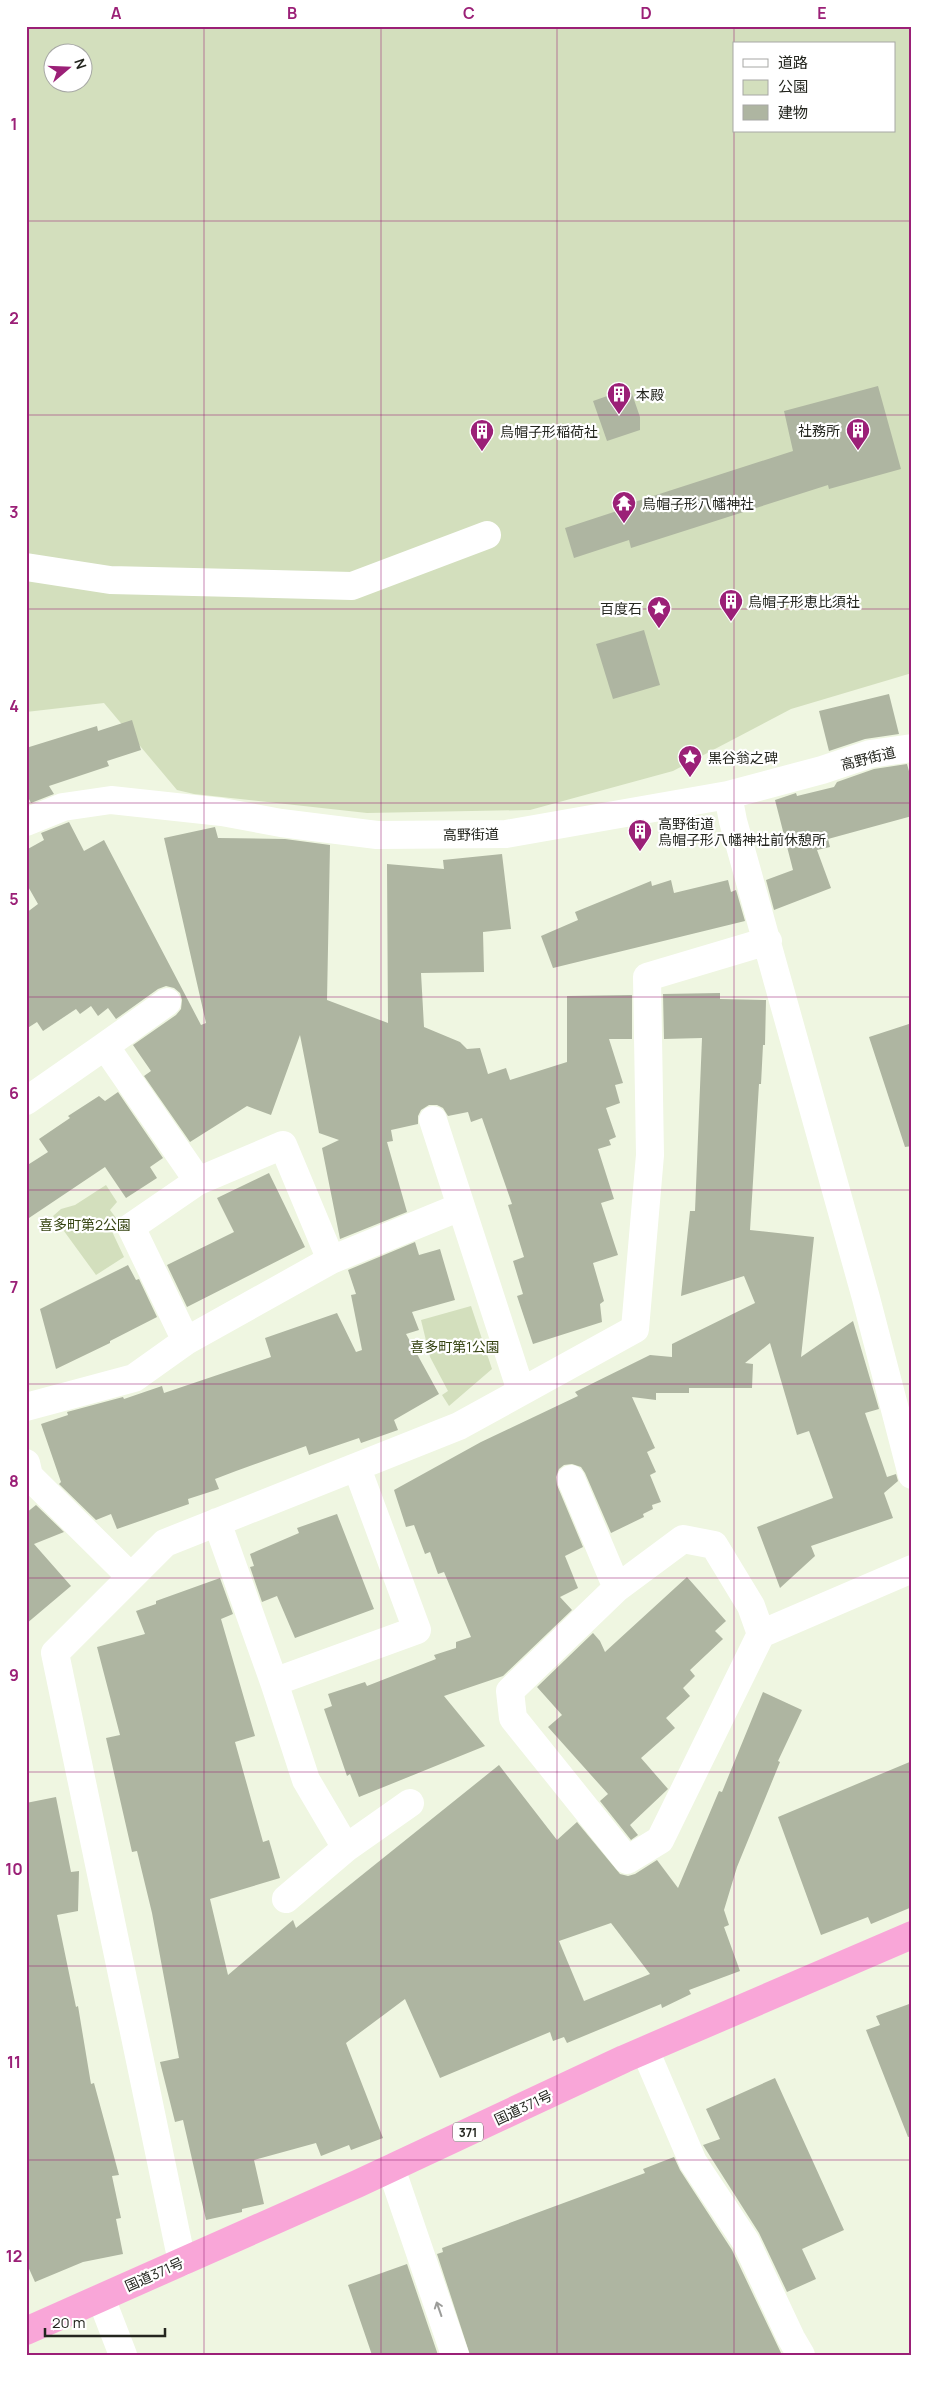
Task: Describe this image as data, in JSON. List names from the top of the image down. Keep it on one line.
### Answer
{"streets":{"highway":["国道371号","371"],"street":["高野街道"]},"parks":["喜多町第2公園","喜多町第1公園"],"places":{"building":["本殿","社務所","烏帽子形稲荷社","烏帽子形恵比須社","高野街道 烏帽子形八幡神社前休憩所"],"temple":["烏帽子形八幡神社"],"place":["百度石","黒谷翁之碑"]},"legend":["道路","公園","建物"],"scale_bar":"20 m","north":"right","grid":{"columns":["A","B","C","D","E"],"rows":["1","2","3","4","5","6","7","8","9","10","11","12"]}}
